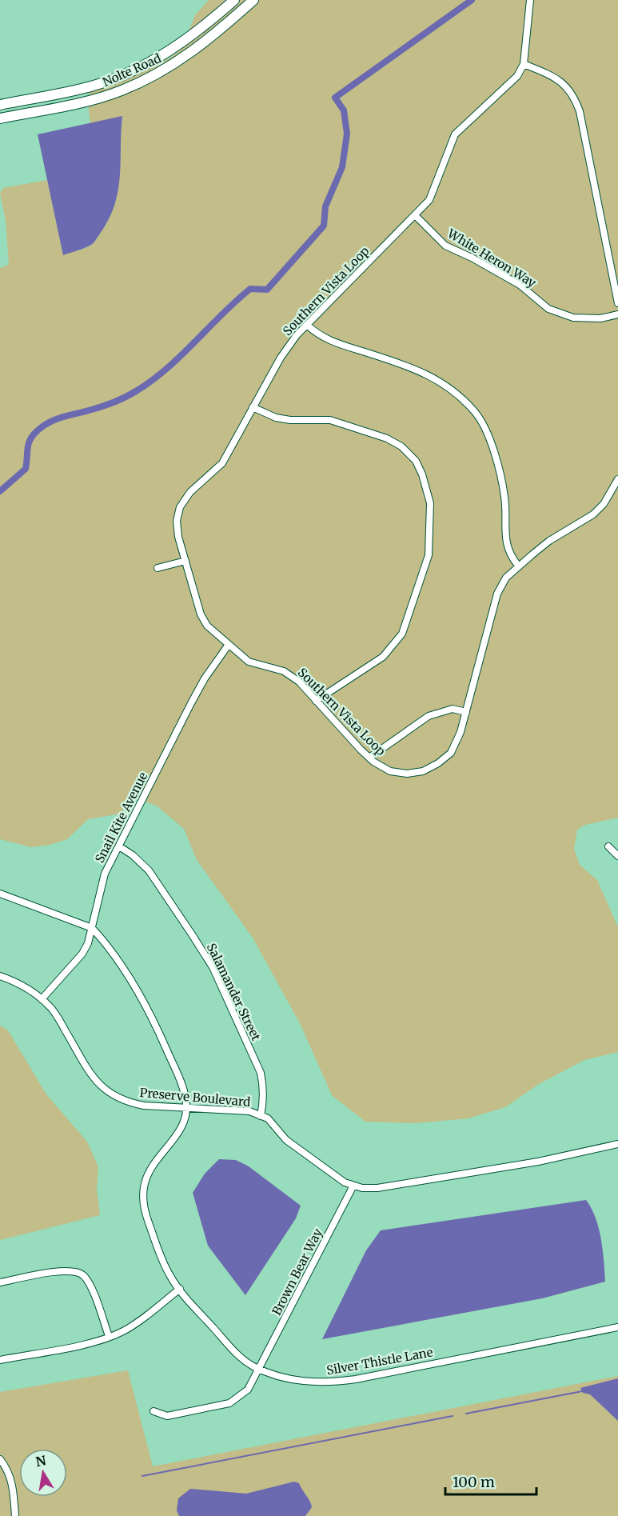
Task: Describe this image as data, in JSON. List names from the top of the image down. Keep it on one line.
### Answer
{"streets":{"street":["Nolte Road","White Heron Way","Southern Vista Loop","Snail Kite Avenue","Salamander Street","Preserve Boulevard","Brown Bear Way","Silver Thistle Lane"]},"crossings":[["White Heron Way","Southern Vista Loop"],["Southern Vista Loop","Snail Kite Avenue"],["Snail Kite Avenue","Salamander Street"],["Snail Kite Avenue","Preserve Boulevard"],["Salamander Street","Preserve Boulevard"],["Preserve Boulevard","Brown Bear Way"],["Preserve Boulevard","Silver Thistle Lane"],["Brown Bear Way","Silver Thistle Lane"]],"scale_bar":"100 m","north":"top"}
